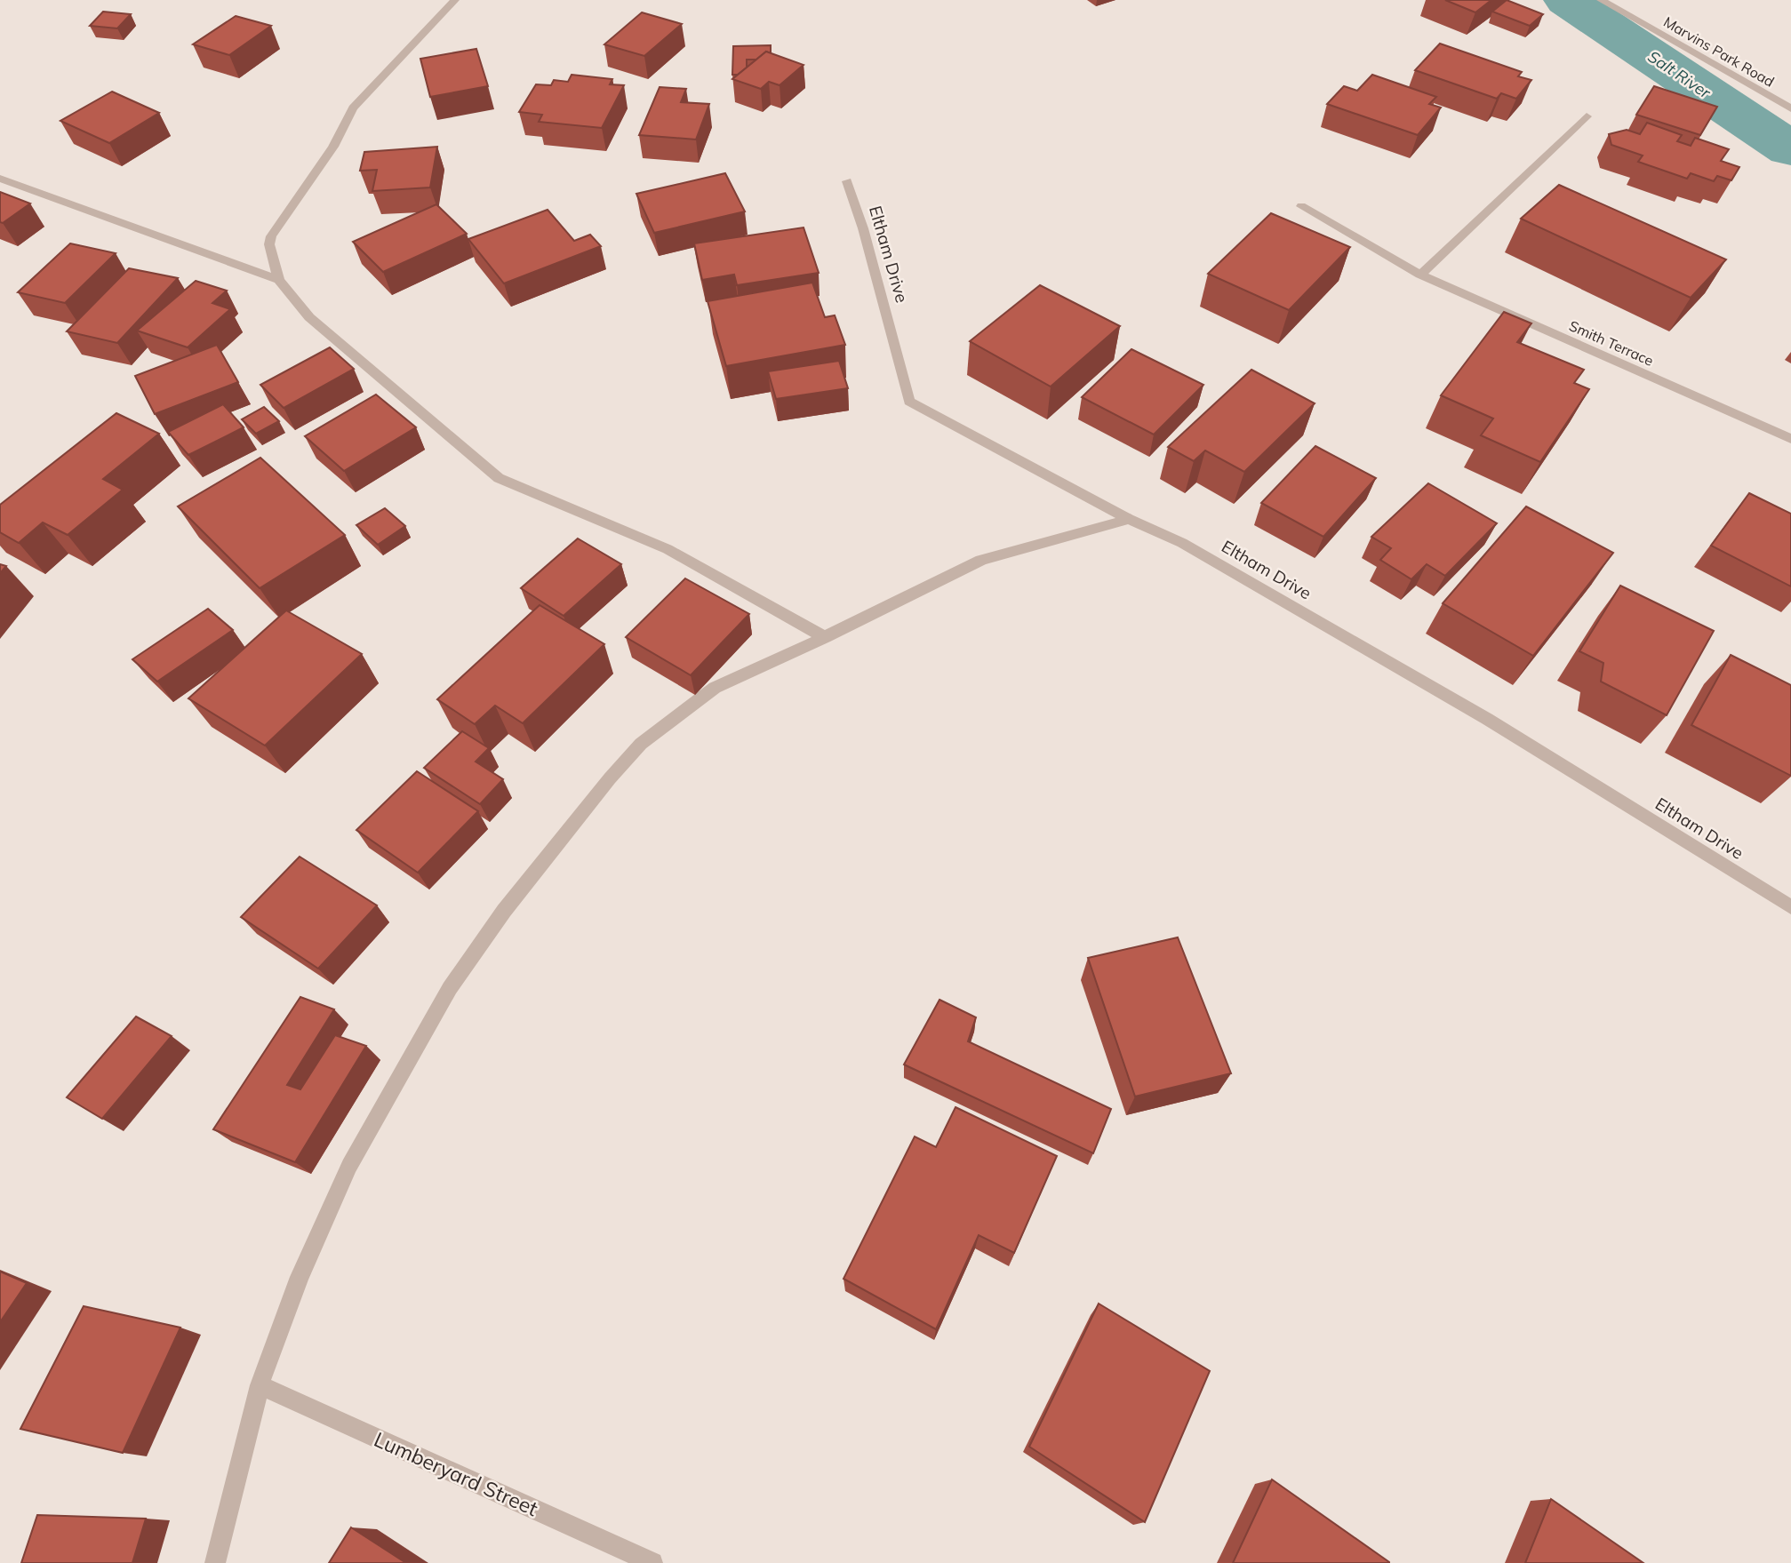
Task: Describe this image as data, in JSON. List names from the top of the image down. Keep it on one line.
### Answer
{"streets":{"street":["Marvins Park Road","Eltham Drive","Smith Terrace","Lumberyard Street"]},"water":["Salt River"]}
